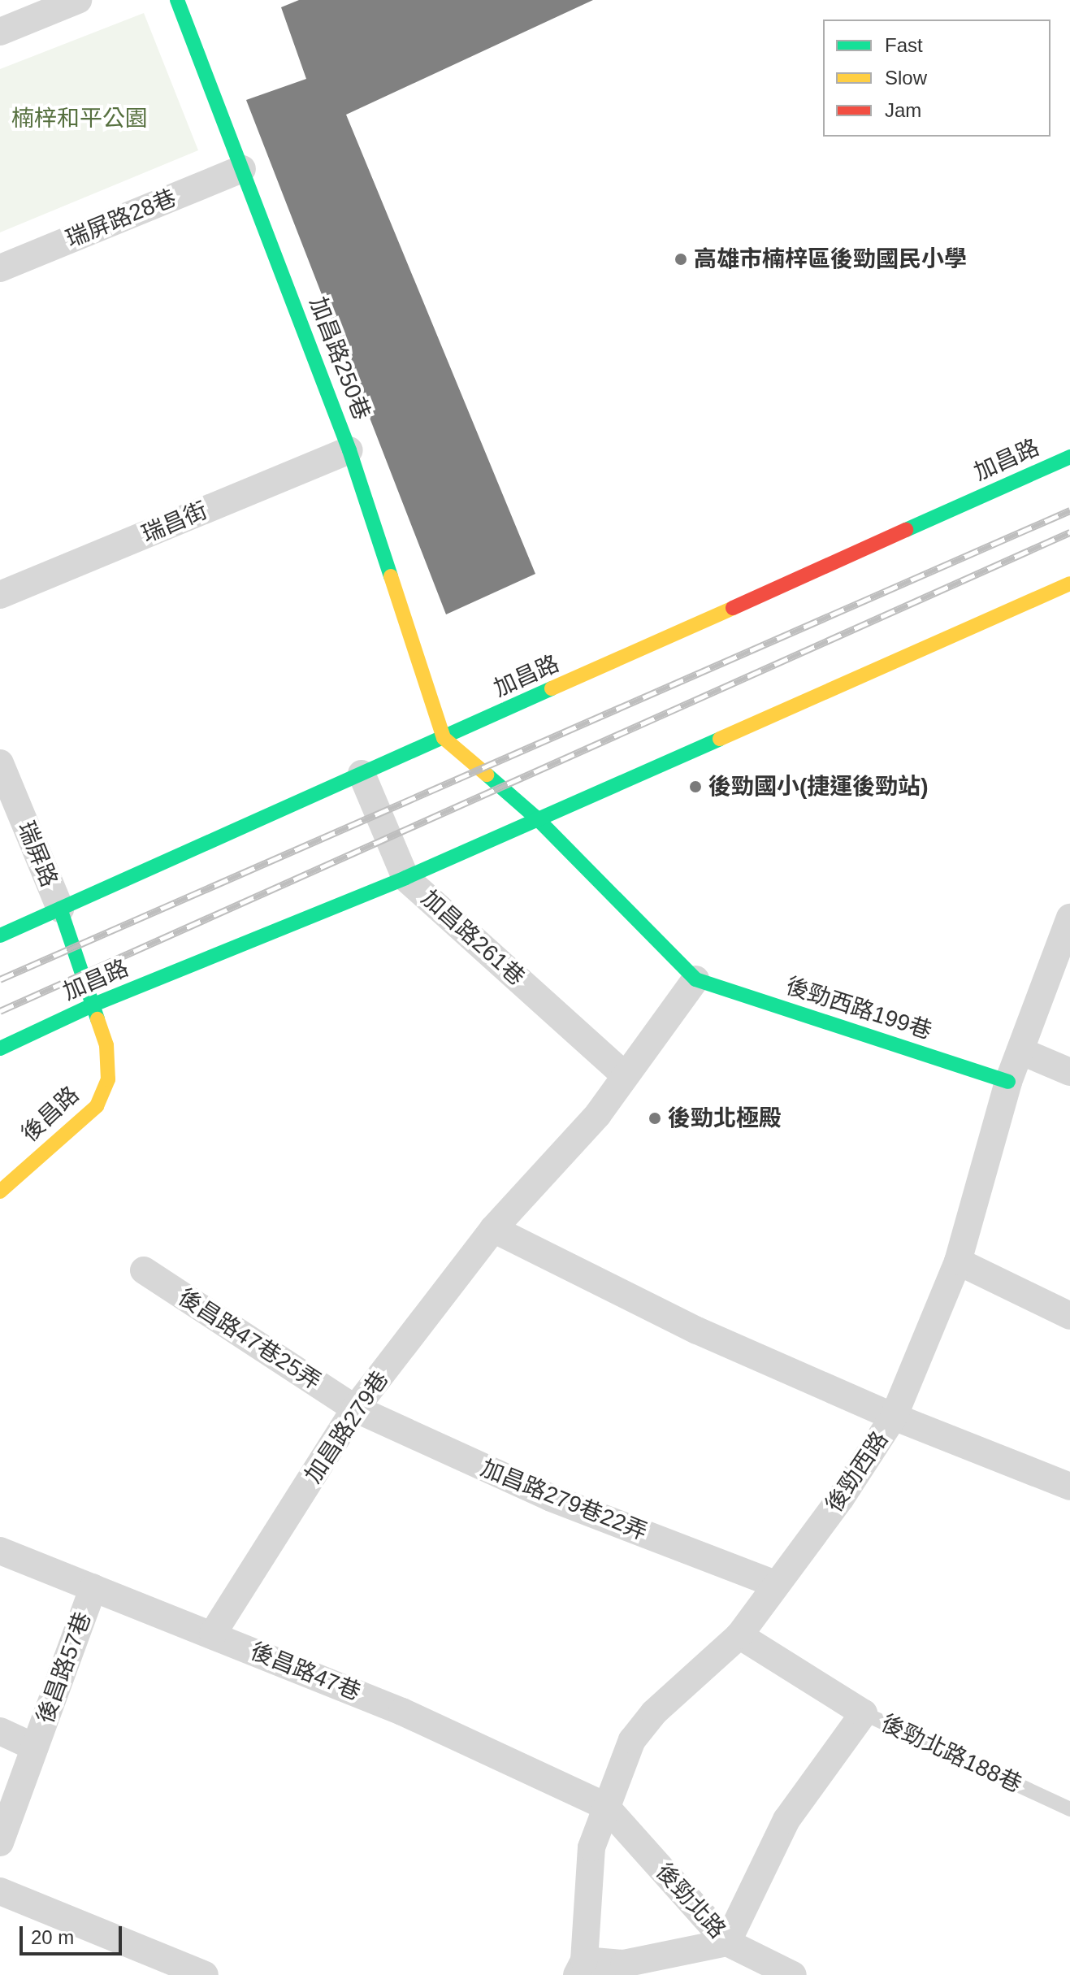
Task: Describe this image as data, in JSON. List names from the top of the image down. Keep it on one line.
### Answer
{"streets":{"street":["瑞屏路28巷","加昌路250巷","加昌路","瑞昌街","瑞屏路","加昌路261巷","後勁西路199巷","後昌路","後昌路47巷25弄","加昌路279巷","後勁西路","加昌路279巷22弄","後昌路57巷","後昌路47巷","後勁北路188巷","後勁北路"]},"crossings":[["瑞屏路28巷","加昌路250巷"],["加昌路250巷","加昌路"],["加昌路250巷","瑞昌街"],["加昌路","瑞屏路"],["加昌路","加昌路261巷"],["加昌路","後昌路"],["瑞屏路","後昌路"],["加昌路261巷","加昌路279巷"],["後勁西路199巷","加昌路279巷"],["後勁西路199巷","後勁西路"],["後昌路47巷25弄","加昌路279巷"],["後昌路47巷25弄","加昌路279巷22弄"],["加昌路279巷","加昌路279巷22弄"],["加昌路279巷","後昌路47巷"],["後勁西路","加昌路279巷22弄"],["後勁西路","後昌路47巷"],["後勁西路","後勁北路"],["後昌路57巷","後昌路47巷"],["後昌路47巷","後勁北路"],["後勁北路188巷","後勁北路"]],"parks":["楠梓和平公園"],"places":["高雄市楠梓區後勁國民小學","後勁國小(捷運後勁站)","後勁北極殿"],"legend":["Fast","Slow","Jam"],"scale_bar":"20 m"}
